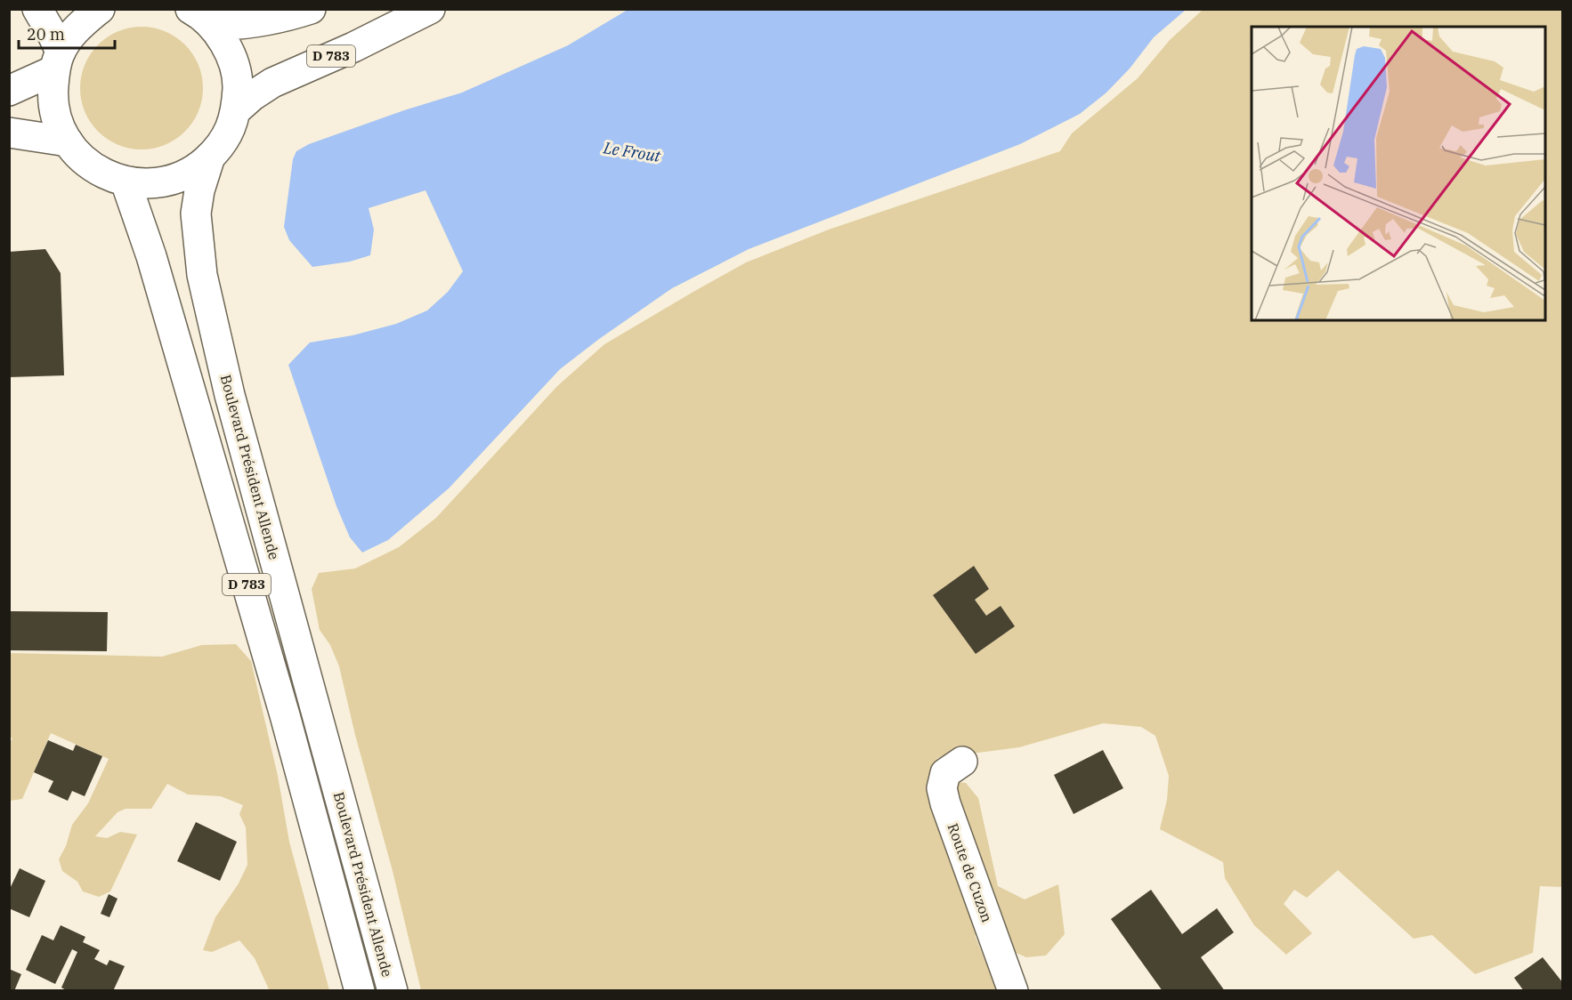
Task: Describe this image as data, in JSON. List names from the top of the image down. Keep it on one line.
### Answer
{"streets":{"main road":["D 783","Boulevard Président Allende","Route de Cuzon"]},"water":["Le Frout"],"scale_bar":"20 m"}
